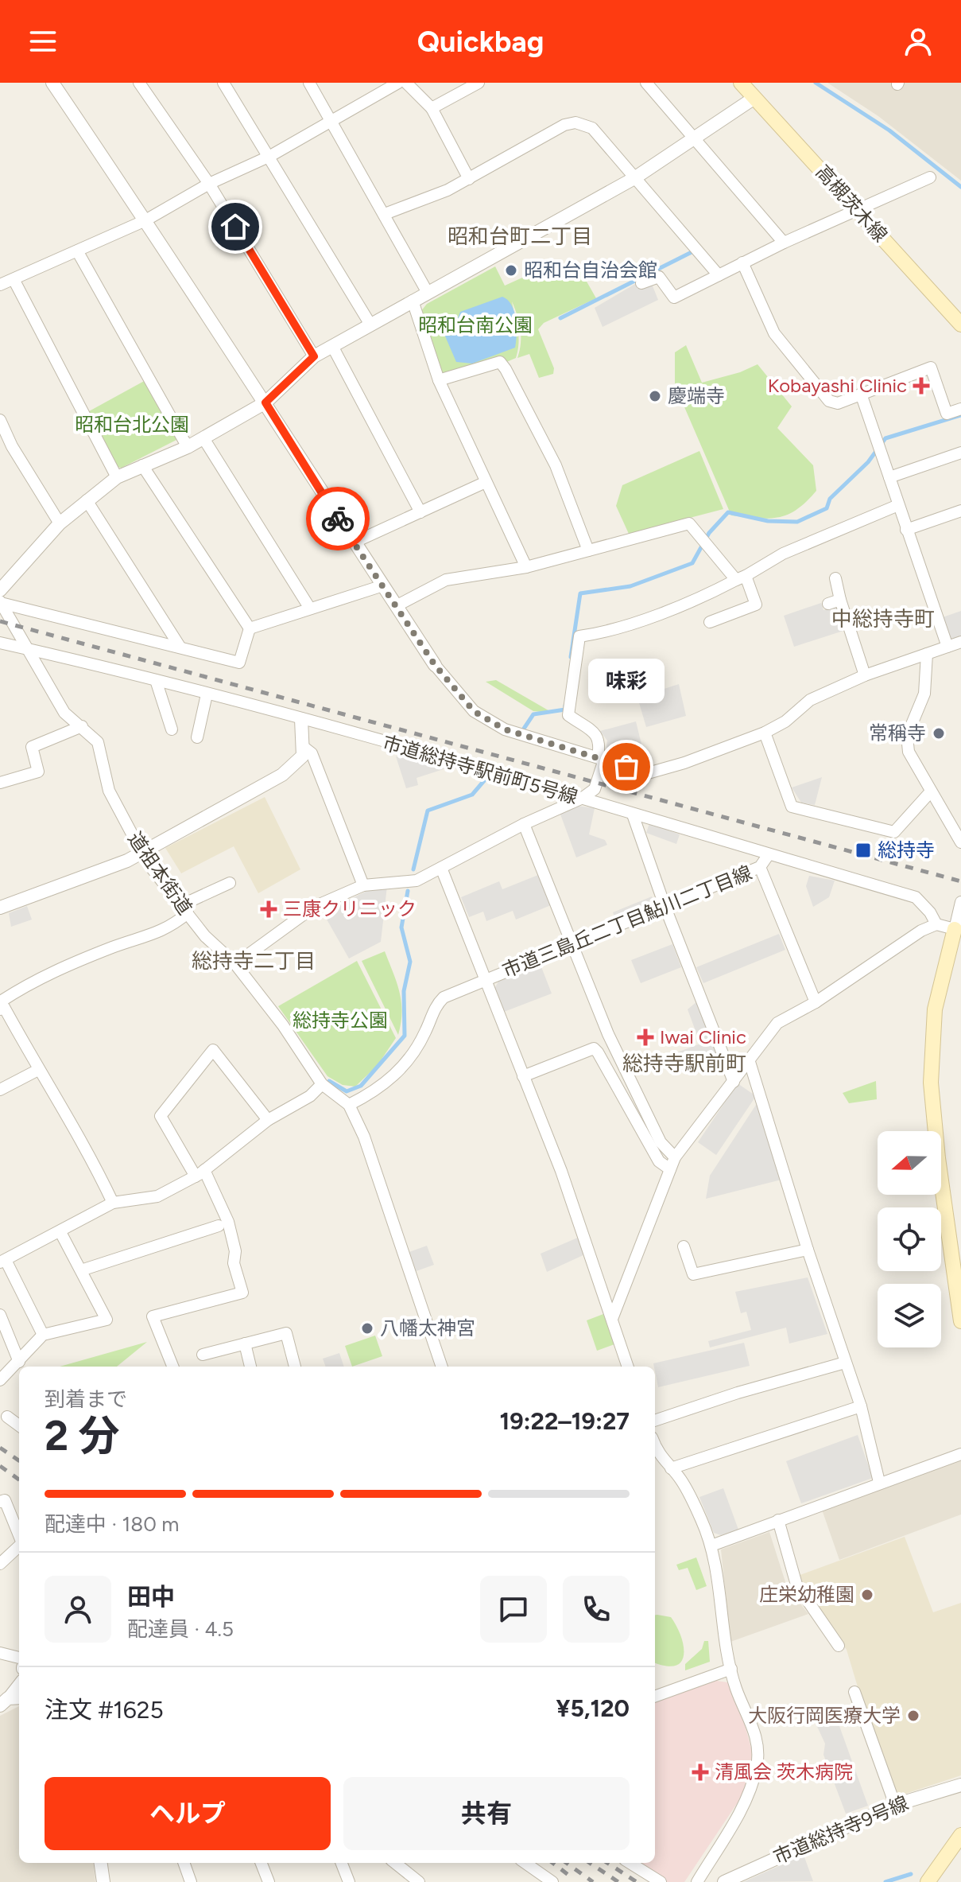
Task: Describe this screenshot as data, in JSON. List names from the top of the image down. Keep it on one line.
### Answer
{"streets":{"main road":["高槻茨木線"],"street":["市道総持寺駅前町5号線","道祖本街道","市道三島丘二丁目鮎川二丁目線","市道総持寺9号線"]},"crossings":[["市道総持寺駅前町5号線","道祖本街道"],["市道総持寺駅前町5号線","市道三島丘二丁目鮎川二丁目線"],["道祖本街道","市道三島丘二丁目鮎川二丁目線"]],"districts":["昭和台町二丁目","中総持寺町","総持寺二丁目","総持寺駅前町"],"parks":["昭和台南公園","昭和台北公園","総持寺公園"],"places":{"other":["昭和台自治会館","慶端寺","常稱寺","味彩","八幡太神宮","庄栄幼稚園","大阪行岡医療大学"],"health":["Kobayashi Clinic","三康クリニック","Iwai Clinic","清風会 茨木病院"],"transit":["総持寺"]},"north":"left","page":{"header":"Quickbag","bubble":"味彩","heading":["2 分","到着まで","19:22–19:27"],"panel":["田中","配達員 · 4.5","注文 #1625","¥5,120"],"bar":"配達中 · 180 m","buttons":["ヘルプ","共有"]}}
